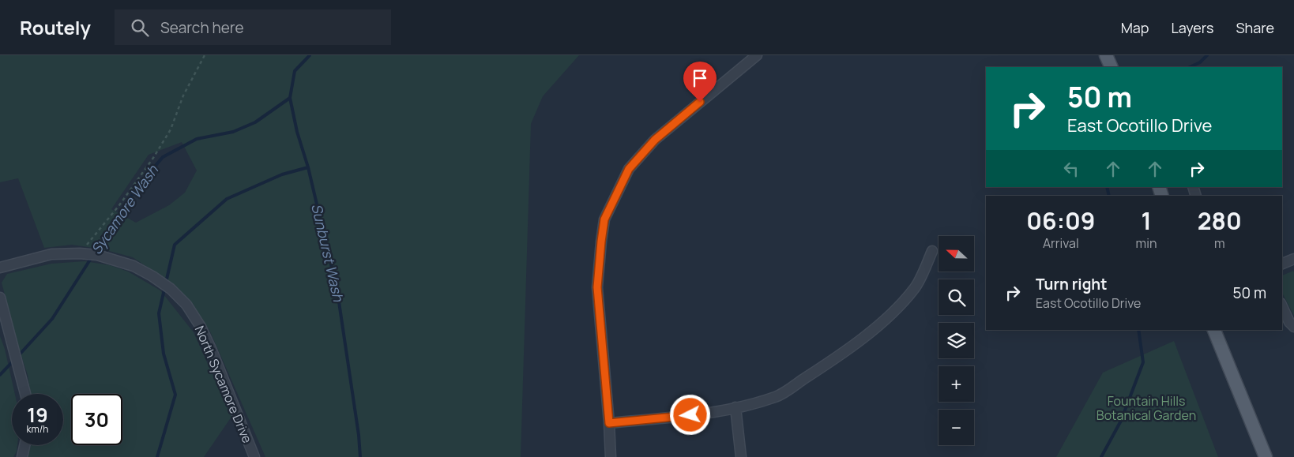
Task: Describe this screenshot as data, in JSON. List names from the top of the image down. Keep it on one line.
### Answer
{"streets":{"street":["North Sycamore Drive"]},"water":["Sycamore Wash","Sunburst Wash"],"parks":["Fountain Hills Botanical Garden"],"north":"left","page":{"header":"Routely","search":"Search here","nav":["Map","Layers","Share"],"turn":["50 m","East Ocotillo Drive"],"eta":["06:09","Arrival","1","min","280","m"],"map_buttons":["+","−"],"list":[{"name":"Turn right","note":"East Ocotillo Drive","value":"50 m"}],"speed":"19 km/h","limit":"30"}}
